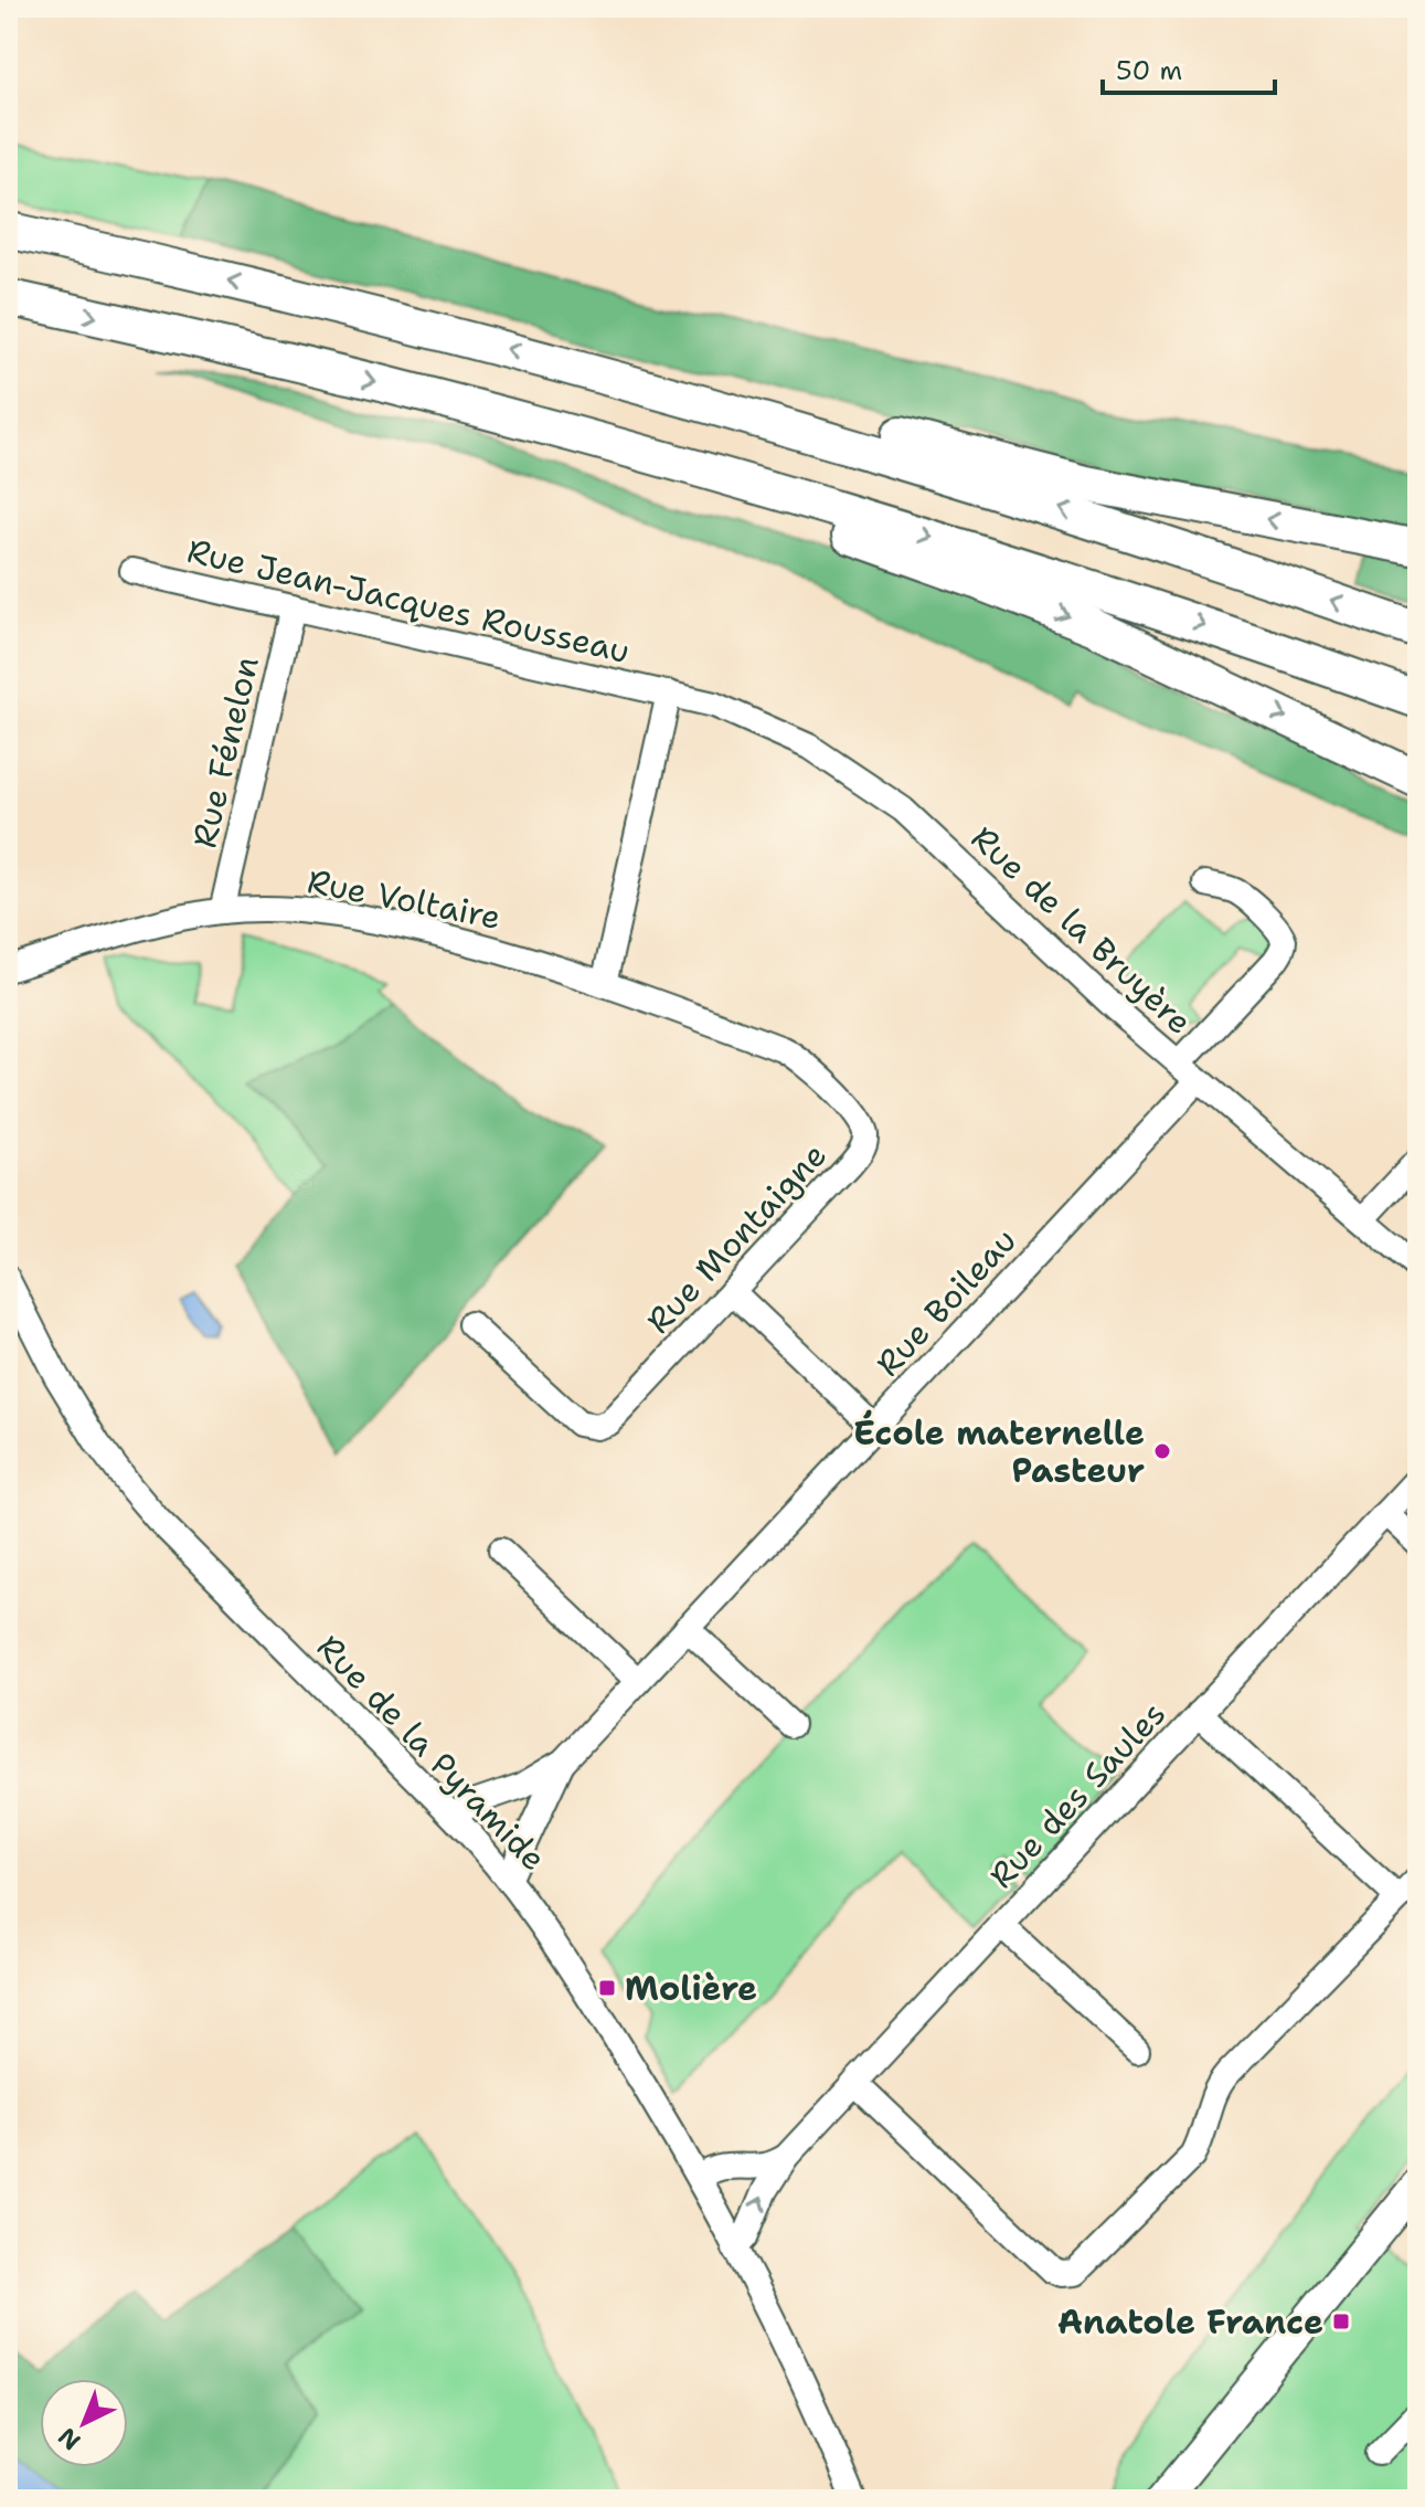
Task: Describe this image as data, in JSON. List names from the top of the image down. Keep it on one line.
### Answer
{"streets":{"street":["Rue Jean-Jacques Rousseau","Rue Fénelon","Rue Voltaire","Rue de la Bruyère","Rue Montaigne","Rue Boileau","Rue de la Pyramide","Rue des Saules"]},"crossings":[["Rue Jean-Jacques Rousseau","Rue Fénelon"],["Rue Jean-Jacques Rousseau","Rue de la Bruyère"],["Rue Fénelon","Rue Voltaire"],["Rue Voltaire","Rue Montaigne"],["Rue de la Bruyère","Rue Boileau"],["Rue Boileau","Rue de la Pyramide"],["Rue de la Pyramide","Rue des Saules"]],"places":{"other":["École maternelle Pasteur"],"transit":["Molière","Anatole France"]},"scale_bar":"50 m","north":"bottom left"}
